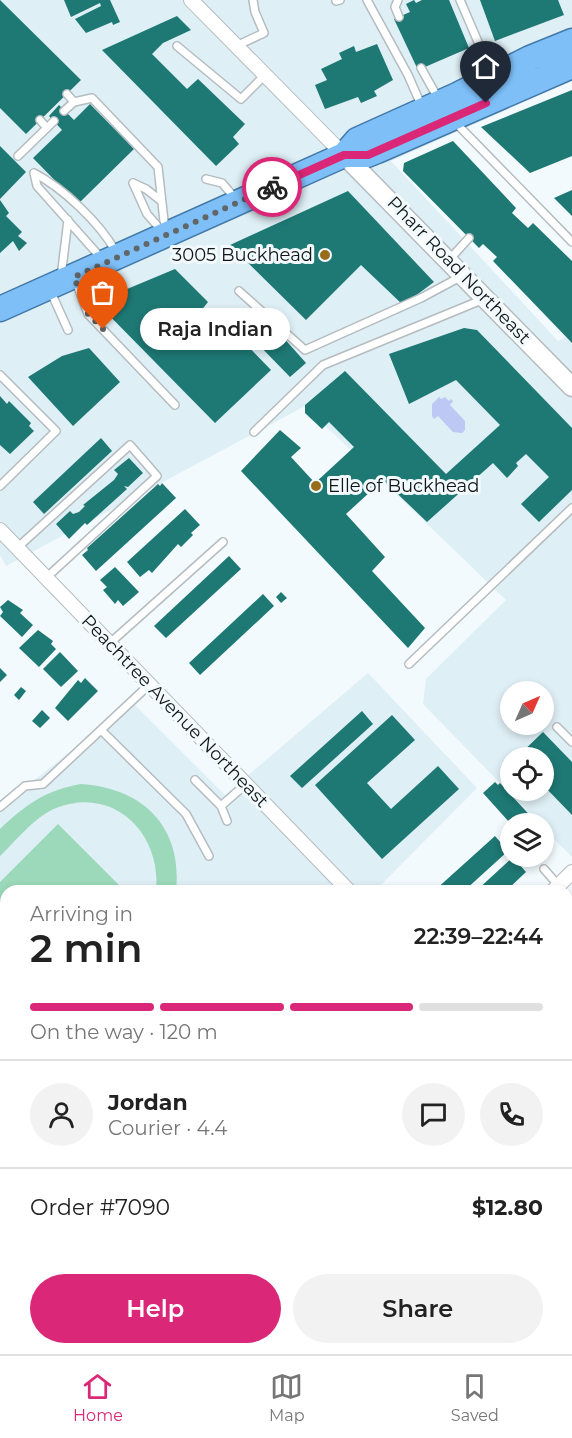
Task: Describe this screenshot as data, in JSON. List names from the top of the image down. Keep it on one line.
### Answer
{"streets":{"street":["Pharr Road Northeast","Peachtree Avenue Northeast"]},"places":["3005 Buckhead","Raja Indian","Elle of Buckhead"],"north":"top right","page":{"bubble":"Raja Indian","heading":["2 min","Arriving in","22:39–22:44"],"panel":["Jordan","Courier · 4.4","Order #7090","$12.80"],"bar":"On the way · 120 m","buttons":["Help","Share"],"tabs":["Home","Map","Saved"]}}
